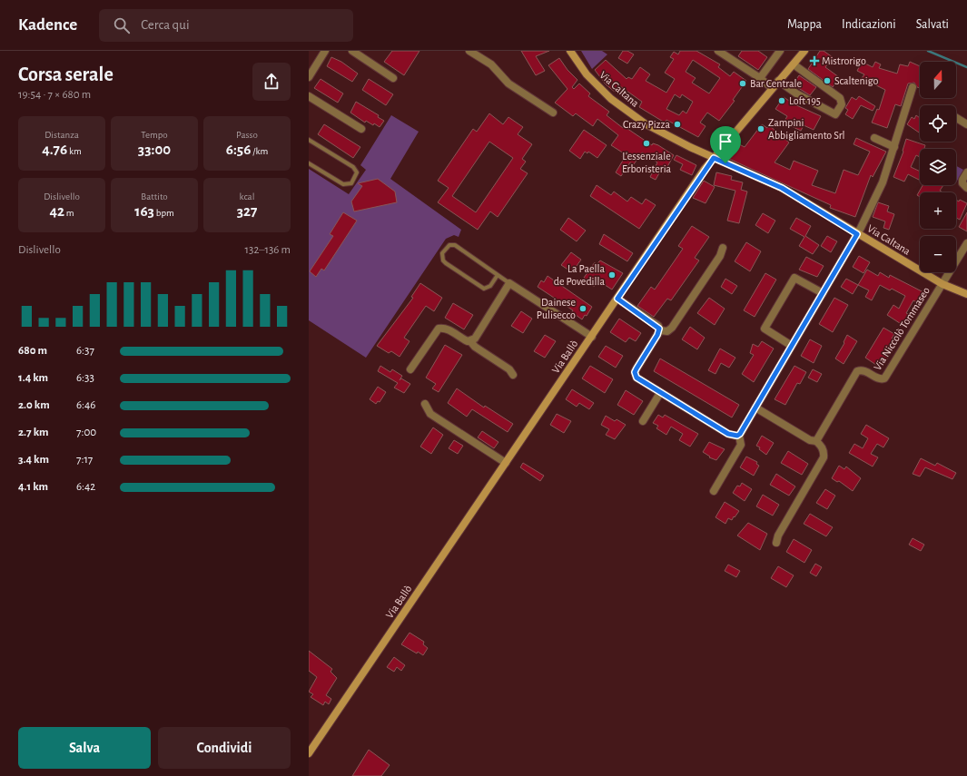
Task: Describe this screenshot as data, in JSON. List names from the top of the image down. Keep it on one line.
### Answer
{"streets":{"main road":["Via Caltana","Via Ballò"],"street":["Via Niccolò Tommaseo"]},"crossings":[["Via Caltana","Via Niccolò Tommaseo"],["Via Caltana","Via Ballò"]],"places":{"health":["Mistrorigo"],"other":["Scaltenigo","Bar Centrale","Loft 195","Crazy Pizza","Zampini Abbigliamento Srl","L'essenziale Erboristeria","La Paella de Povedilla","Dainese Pulisecco"]},"north":"top","page":{"header":"Kadence","search":"Cerca qui","nav":["Mappa","Indicazioni","Salvati"],"heading":["Corsa serale","19:54 · 7 × 680 m"],"map_buttons":["+","−"],"stats":[["Distanza","4.76 km"],["Tempo","33:00"],["Passo","6:56 /km"],["Dislivello","42 m"],["Battito","163 bpm"],["kcal","327"]],"chart":["Dislivello","132–136 m"],"list":[{"name":"680 m","note":"6:37"},{"name":"1.4 km","note":"6:33"},{"name":"2.0 km","note":"6:46"},{"name":"2.7 km","note":"7:00"},{"name":"3.4 km","note":"7:17"},{"name":"4.1 km","note":"6:42"}],"buttons":["Salva","Condividi"]}}
